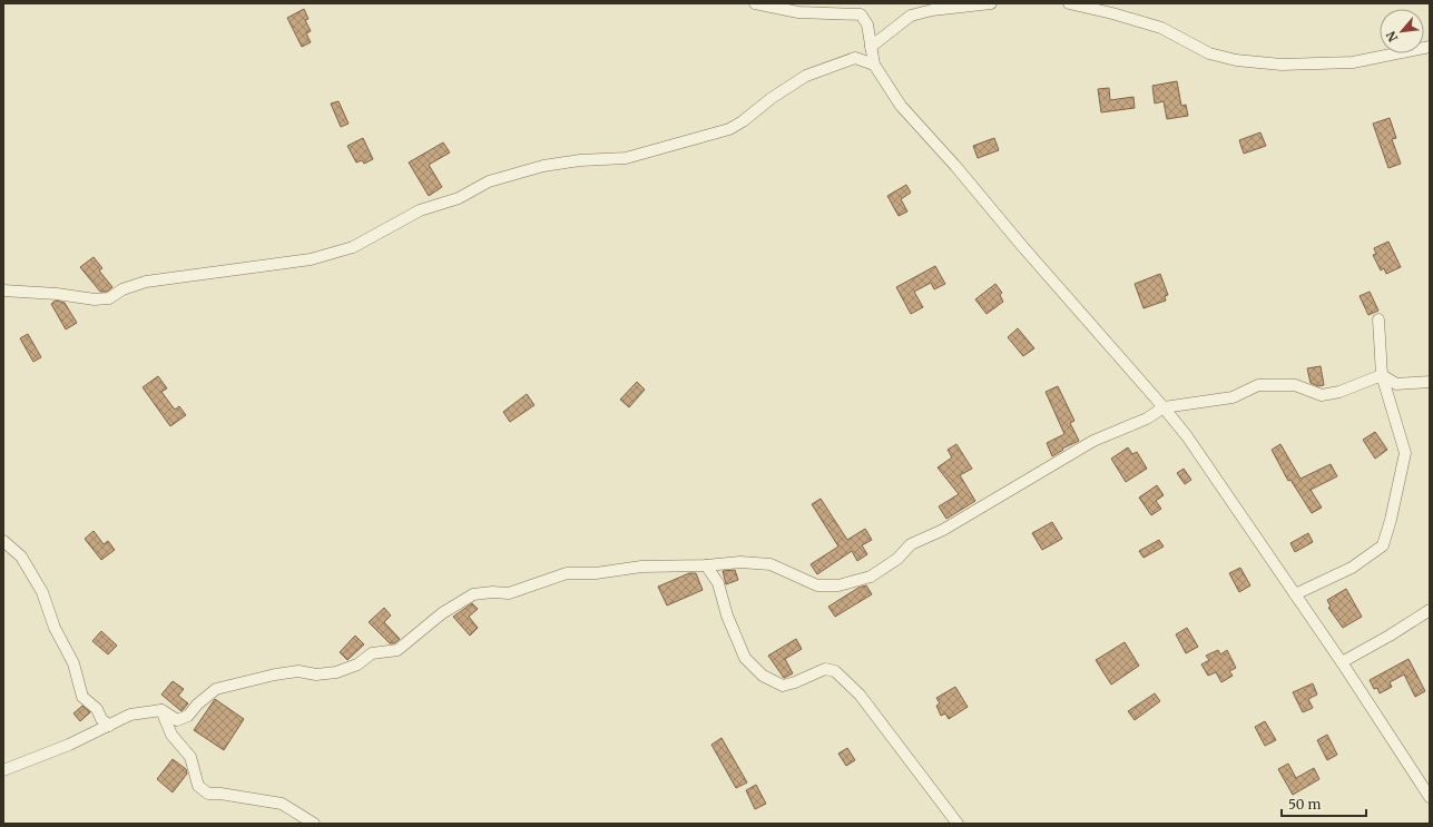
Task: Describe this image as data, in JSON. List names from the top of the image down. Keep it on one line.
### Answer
{"scale_bar":"50 m","north":"bottom left"}
